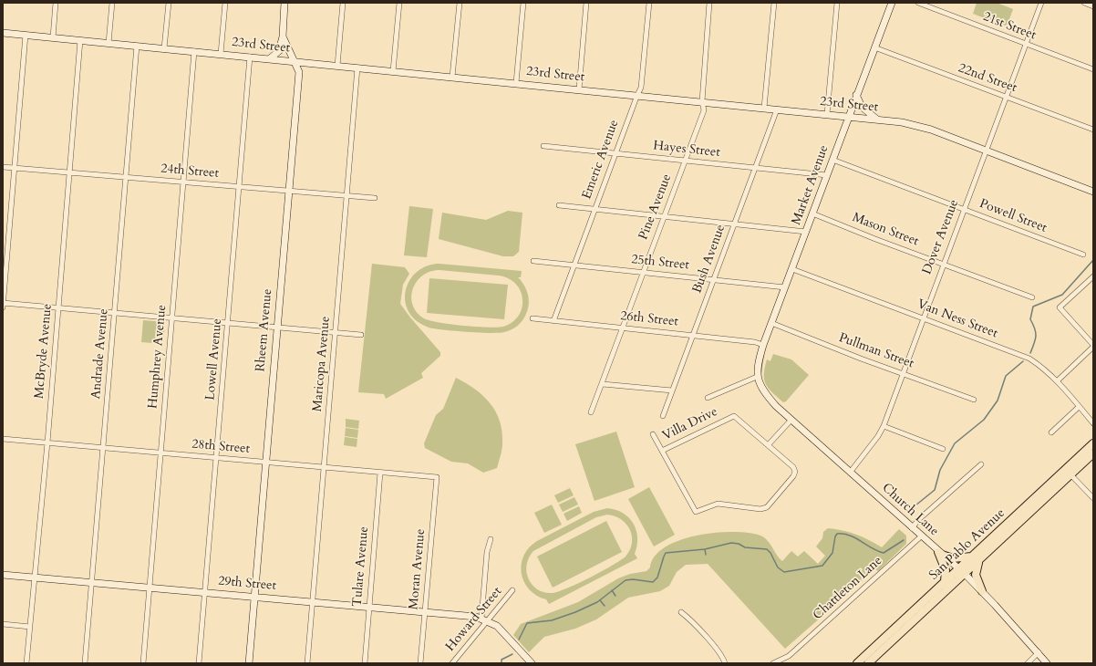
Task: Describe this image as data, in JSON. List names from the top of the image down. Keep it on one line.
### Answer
{"streets":{"main road":["San Pablo Avenue"],"street":["21st Street","23rd Street","22nd Street","Hayes Street","Emeric Avenue","24th Street","Market Avenue","Pine Avenue","Powell Street","Mason Street","Dover Avenue","Bush Avenue","25th Street","26th Street","Van Ness Street","Rheem Avenue","McBryde Avenue","Pullman Street","Andrade Avenue","Humphrey Avenue","Lowell Avenue","Maricopa Avenue","Villa Drive","28th Street","Church Lane","Tulare Avenue","Moran Avenue","29th Street","Chattleton Lane","Howard Street"]},"crossings":[["21st Street","Dover Avenue"],["23rd Street","Emeric Avenue"],["23rd Street","Market Avenue"],["23rd Street","Pine Avenue"],["23rd Street","Dover Avenue"],["23rd Street","Bush Avenue"],["23rd Street","Rheem Avenue"],["23rd Street","McBryde Avenue"],["23rd Street","Andrade Avenue"],["23rd Street","Humphrey Avenue"],["23rd Street","Lowell Avenue"],["23rd Street","Maricopa Avenue"],["22nd Street","Market Avenue"],["22nd Street","Dover Avenue"],["Hayes Street","Emeric Avenue"],["Hayes Street","Market Avenue"],["Hayes Street","Pine Avenue"],["Hayes Street","Bush Avenue"],["Emeric Avenue","25th Street"],["Emeric Avenue","26th Street"],["24th Street","Rheem Avenue"],["24th Street","McBryde Avenue"],["24th Street","Andrade Avenue"],["24th Street","Humphrey Avenue"],["24th Street","Lowell Avenue"],["24th Street","Maricopa Avenue"],["Market Avenue","Powell Street"],["Market Avenue","Mason Street"],["Market Avenue","25th Street"],["Market Avenue","26th Street"],["Market Avenue","Van Ness Street"],["Market Avenue","Pullman Street"],["Market Avenue","Church Lane"],["Pine Avenue","25th Street"],["Pine Avenue","26th Street"],["Powell Street","Dover Avenue"],["Mason Street","Dover Avenue"],["Dover Avenue","Van Ness Street"],["Dover Avenue","Pullman Street"],["Dover Avenue","Church Lane"],["Bush Avenue","25th Street"],["Bush Avenue","26th Street"],["Rheem Avenue","28th Street"],["Rheem Avenue","29th Street"],["McBryde Avenue","28th Street"],["McBryde Avenue","29th Street"],["Andrade Avenue","28th Street"],["Andrade Avenue","29th Street"],["Humphrey Avenue","28th Street"],["Humphrey Avenue","29th Street"],["Lowell Avenue","28th Street"],["Lowell Avenue","29th Street"],["Maricopa Avenue","28th Street"],["Maricopa Avenue","29th Street"],["28th Street","Tulare Avenue"],["28th Street","Moran Avenue"],["Church Lane","San Pablo Avenue"],["Church Lane","Chattleton Lane"],["Tulare Avenue","29th Street"],["Moran Avenue","29th Street"],["29th Street","Howard Street"]]}
